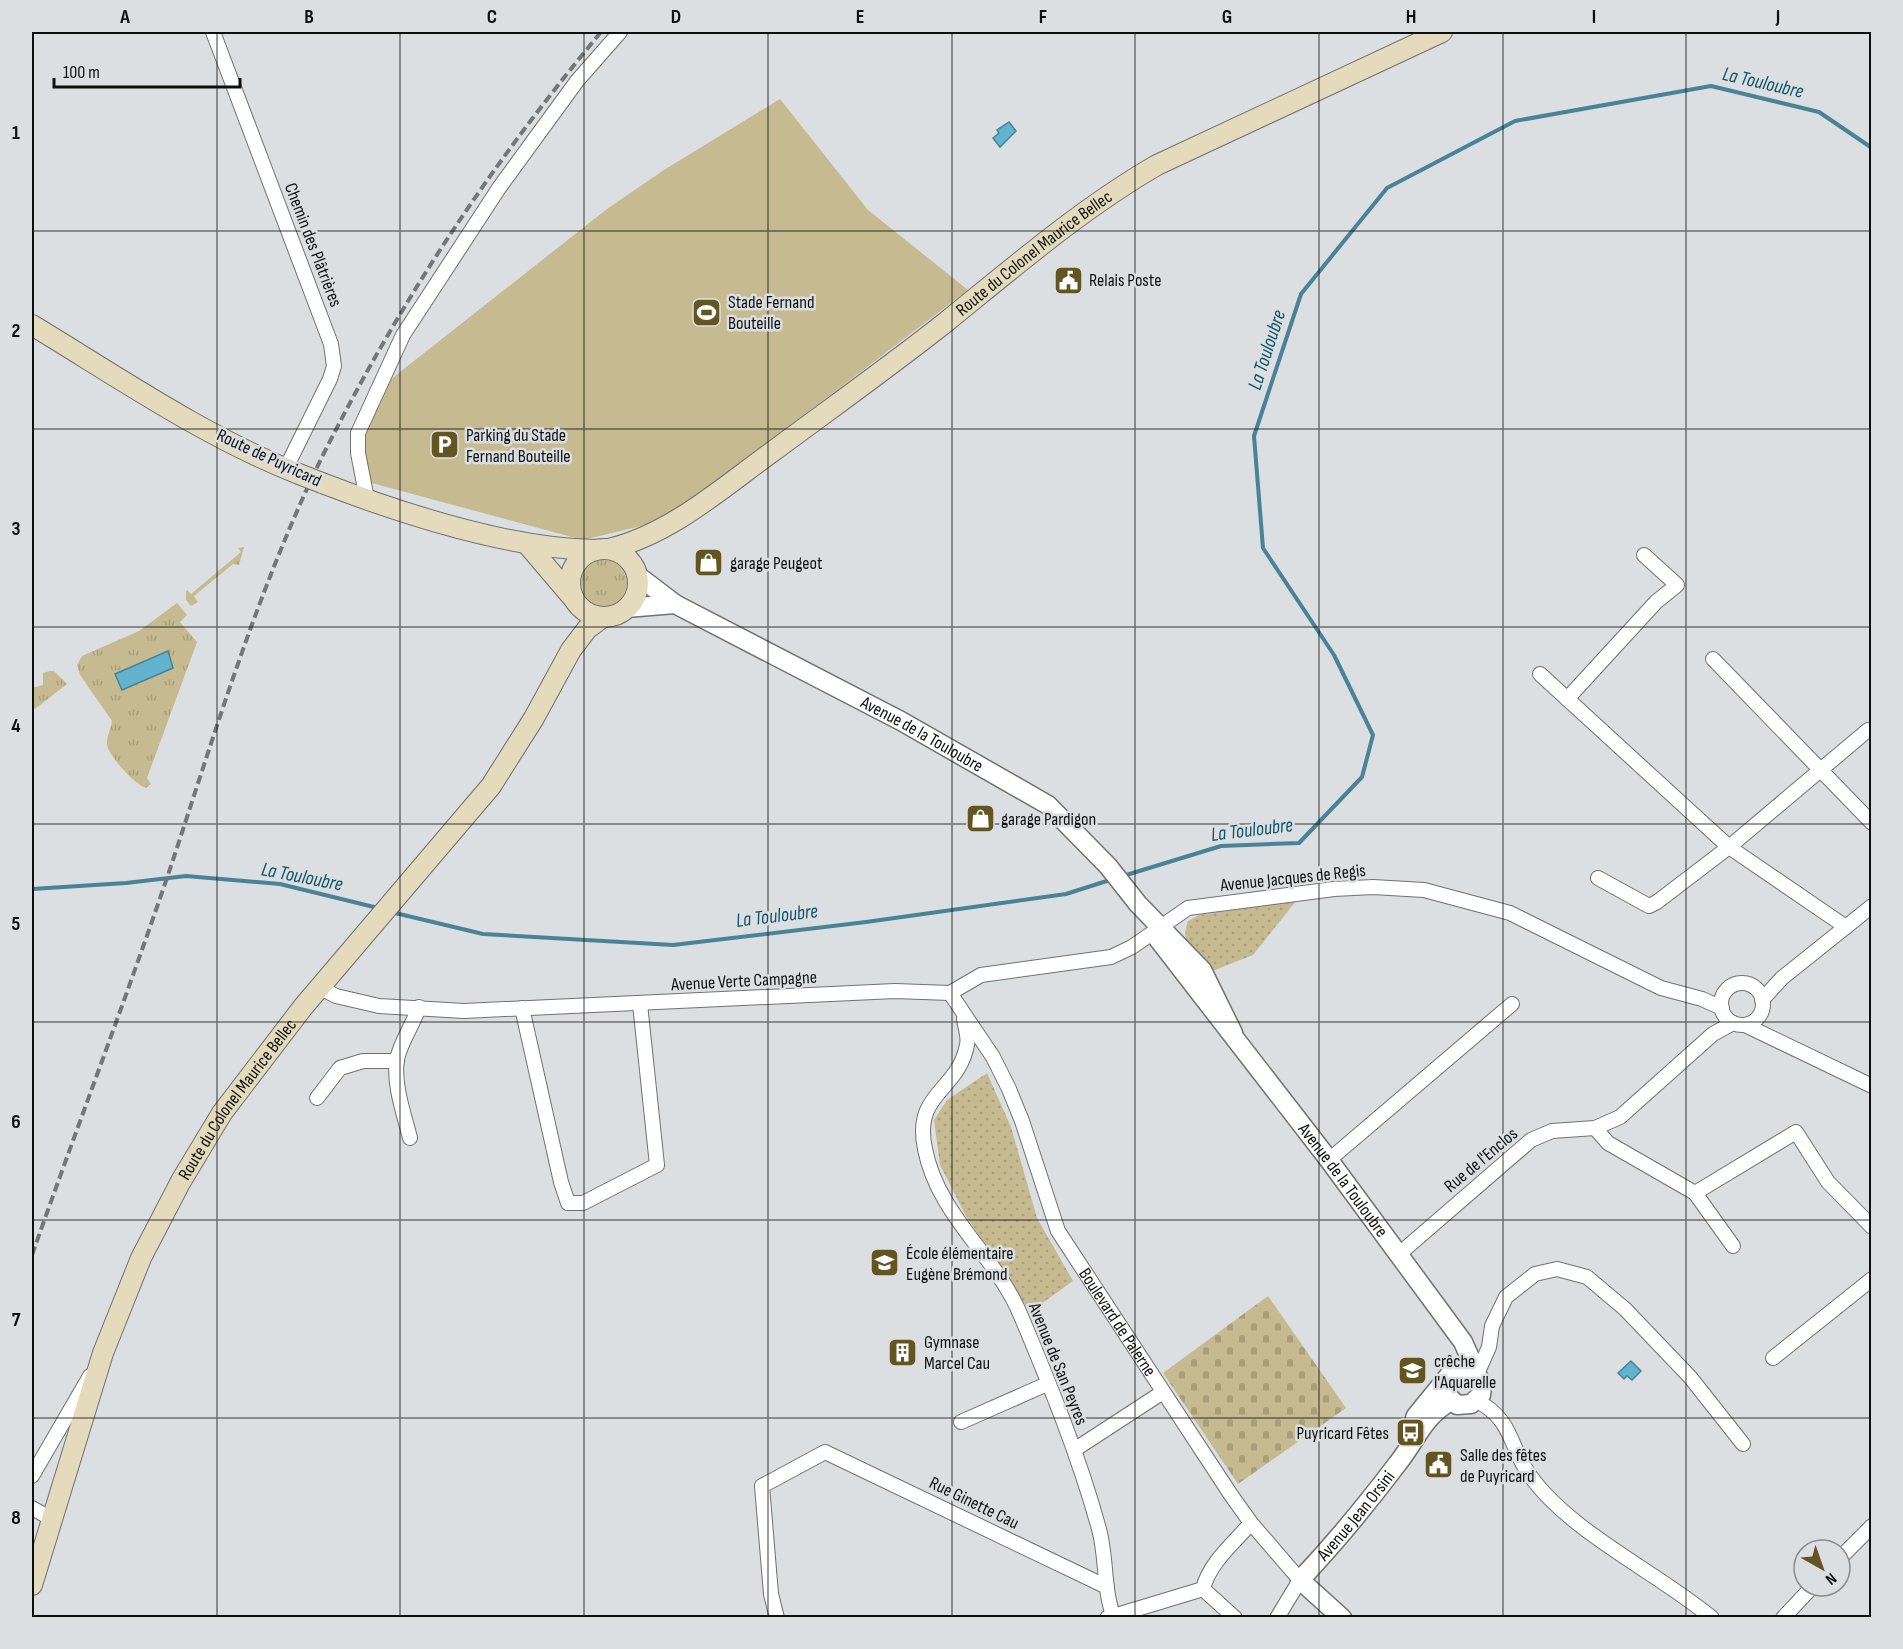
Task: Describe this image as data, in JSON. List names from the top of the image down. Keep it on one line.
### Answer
{"streets":{"main road":["Route du Colonel Maurice Bellec","Route de Puyricard"],"street":["Chemin des Plâtrières","Avenue de la Touloubre","Avenue Jacques de Regis","Avenue Verte Campagne","Rue de l'Enclos","Boulevard de Palerne","Avenue de San Peyres","Rue Ginette Cau","Avenue Jean Orsini"]},"crossings":[["Chemin des Plâtrières","Route de Puyricard"],["Route du Colonel Maurice Bellec","Route de Puyricard"],["Route du Colonel Maurice Bellec","Avenue de la Touloubre"],["Route du Colonel Maurice Bellec","Avenue Verte Campagne"],["Route de Puyricard","Avenue de la Touloubre"],["Avenue de la Touloubre","Avenue Jacques de Regis"],["Avenue de la Touloubre","Rue de l'Enclos"],["Avenue de la Touloubre","Avenue Jean Orsini"],["Avenue Jacques de Regis","Rue de l'Enclos"],["Avenue Verte Campagne","Boulevard de Palerne"],["Boulevard de Palerne","Avenue de San Peyres"],["Boulevard de Palerne","Avenue Jean Orsini"],["Avenue de San Peyres","Rue Ginette Cau"]],"water":["La Touloubre"],"places":{"public building":["Relais Poste","Salle des fêtes de Puyricard"],"sports":["Stade Fernand Bouteille"],"parking":["Parking du Stade Fernand Bouteille"],"shop":["garage Peugeot","garage Pardigon"],"school or university":["École élémentaire Eugène Brémond","crêche l'Aquarelle"],"building":["Gymnase Marcel Cau"],"bus stop":["Puyricard Fêtes"]},"scale_bar":"100 m","north":"bottom right","grid":{"columns":["A","B","C","D","E","F","G","H","I","J"],"rows":["1","2","3","4","5","6","7","8"]}}
